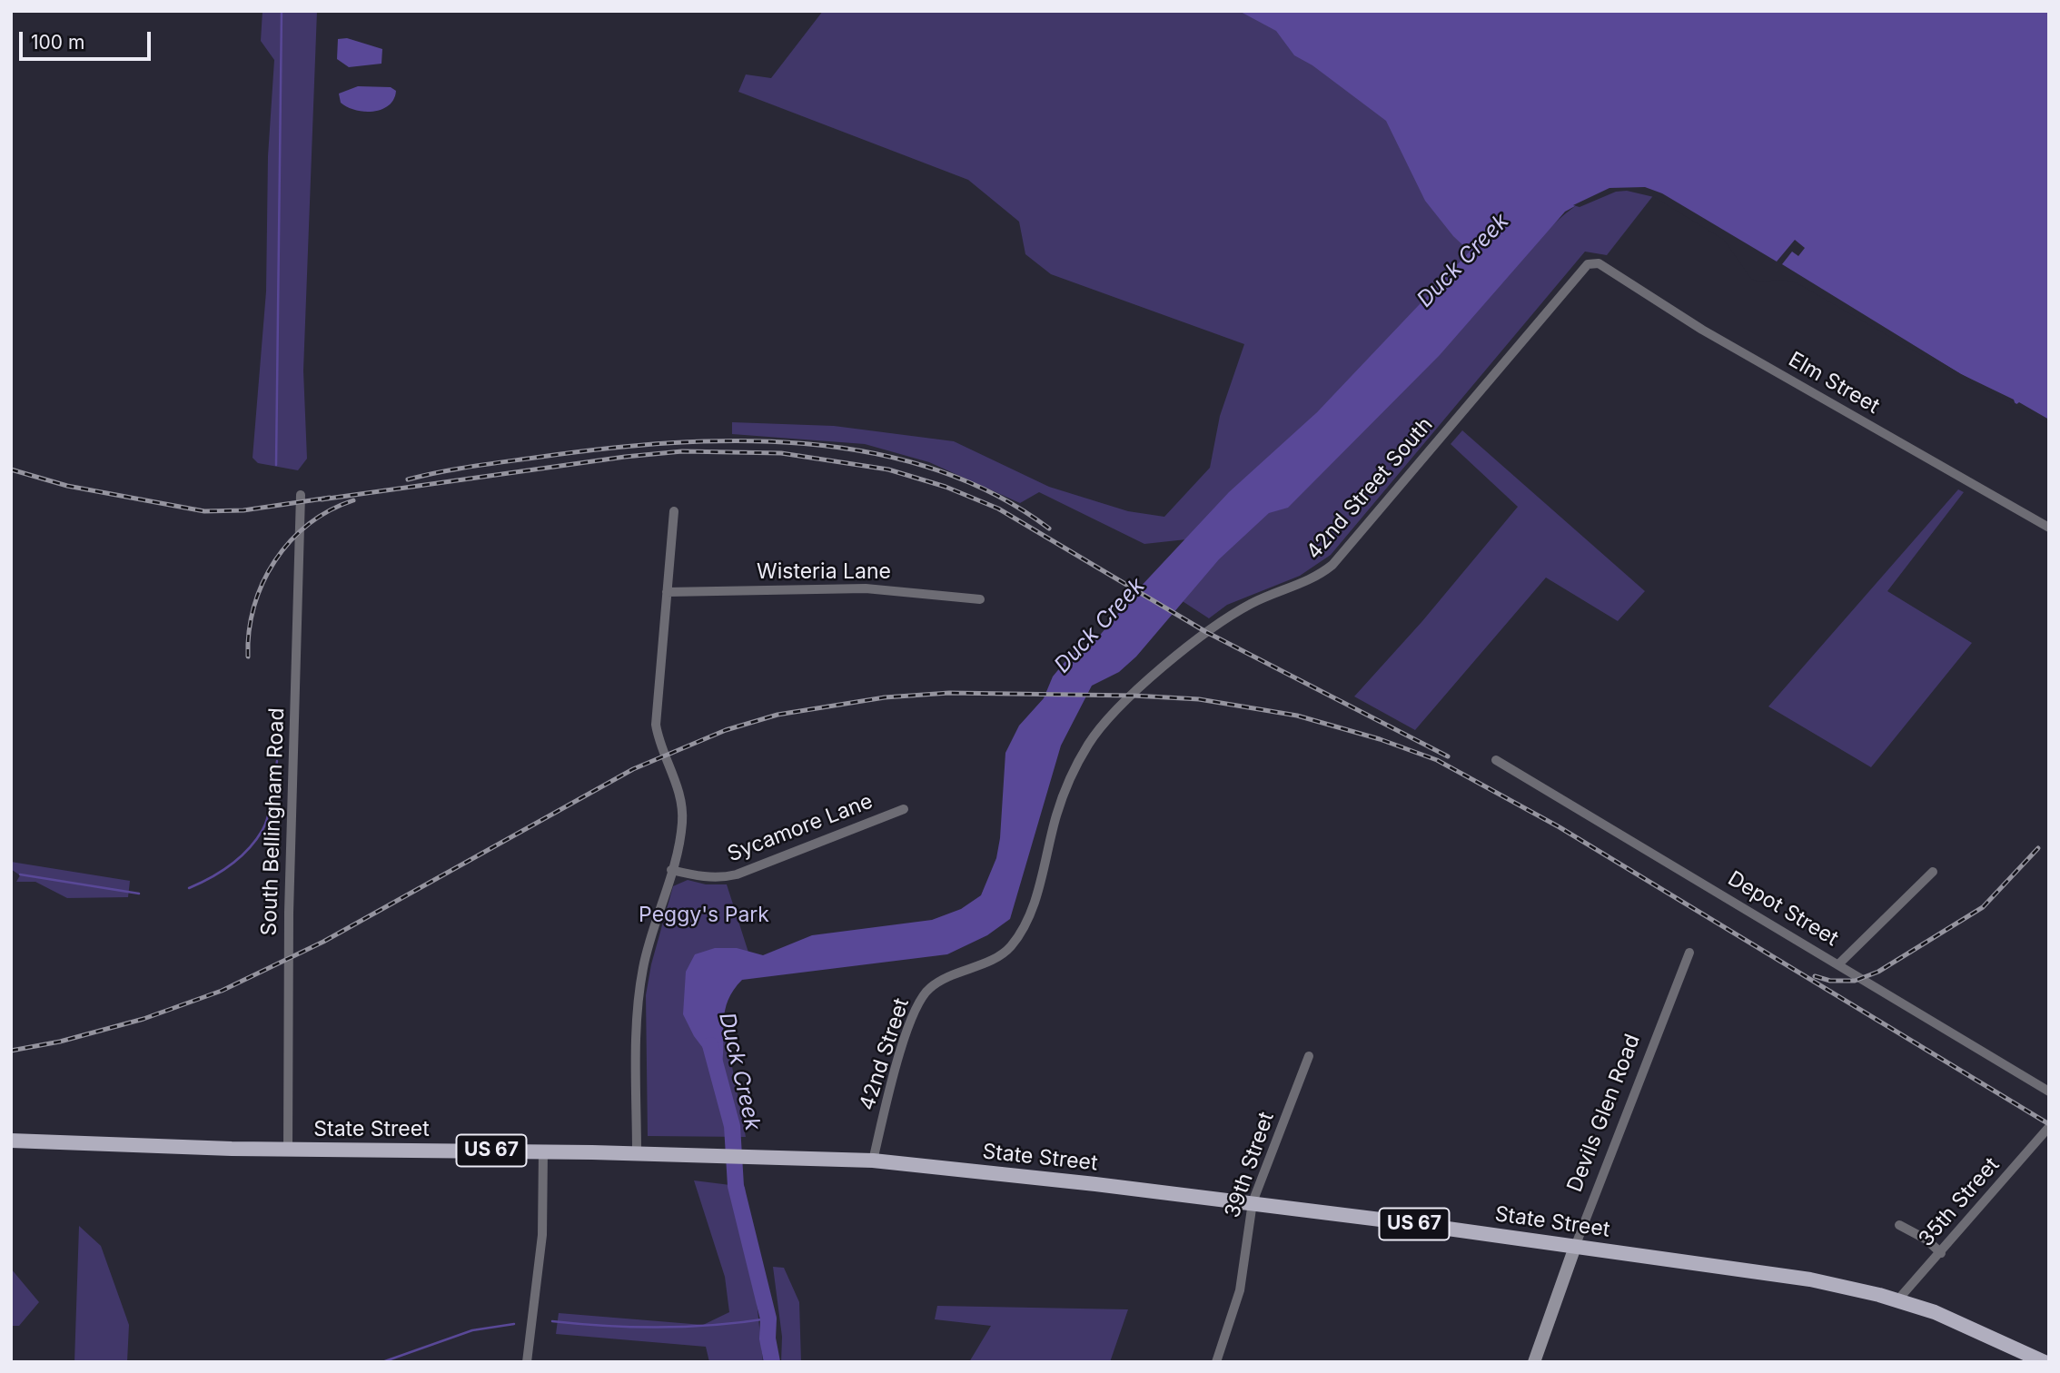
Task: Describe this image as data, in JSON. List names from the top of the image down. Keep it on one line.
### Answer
{"streets":{"main road":["Devils Glen Road","State Street","US 67"],"street":["Elm Street","42nd Street South","Wisteria Lane","South Bellingham Road","Sycamore Lane","Depot Street","42nd Street","39th Street","35th Street"]},"crossings":[["Elm Street","42nd Street South"],["42nd Street South","42nd Street"],["South Bellingham Road","State Street"],["42nd Street","State Street"],["Devils Glen Road","State Street"],["State Street","39th Street"],["State Street","35th Street"]],"water":["Duck Creek"],"parks":["Peggy's Park"],"scale_bar":"100 m"}
